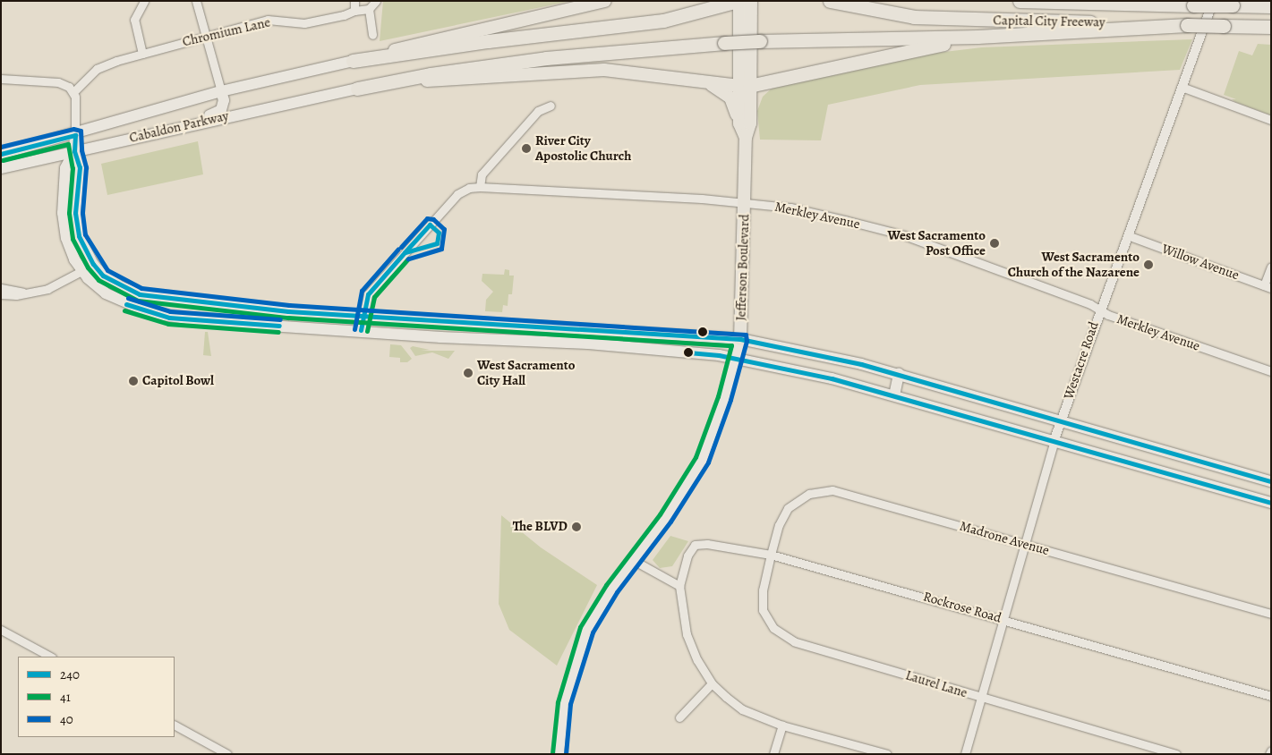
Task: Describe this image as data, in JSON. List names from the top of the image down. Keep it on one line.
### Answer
{"streets":{"highway":["Capital City Freeway"],"main road":["Cabaldon Parkway","Jefferson Boulevard"],"street":["Chromium Lane","Merkley Avenue","Willow Avenue","Westacre Road","Madrone Avenue","Rockrose Road","Laurel Lane"]},"crossings":[["Merkley Avenue","Jefferson Boulevard"],["Merkley Avenue","Westacre Road"],["Willow Avenue","Westacre Road"],["Westacre Road","Madrone Avenue"],["Westacre Road","Rockrose Road"],["Westacre Road","Laurel Lane"],["Madrone Avenue","Rockrose Road"],["Madrone Avenue","Laurel Lane"],["Rockrose Road","Laurel Lane"]],"places":["River City Apostolic Church","West Sacramento Post Office","West Sacramento Church of the Nazarene","West Sacramento City Hall","Capitol Bowl","The BLVD"],"lines":["transit line 40","transit line 240","transit line 41"],"legend":["240","41","40"]}
